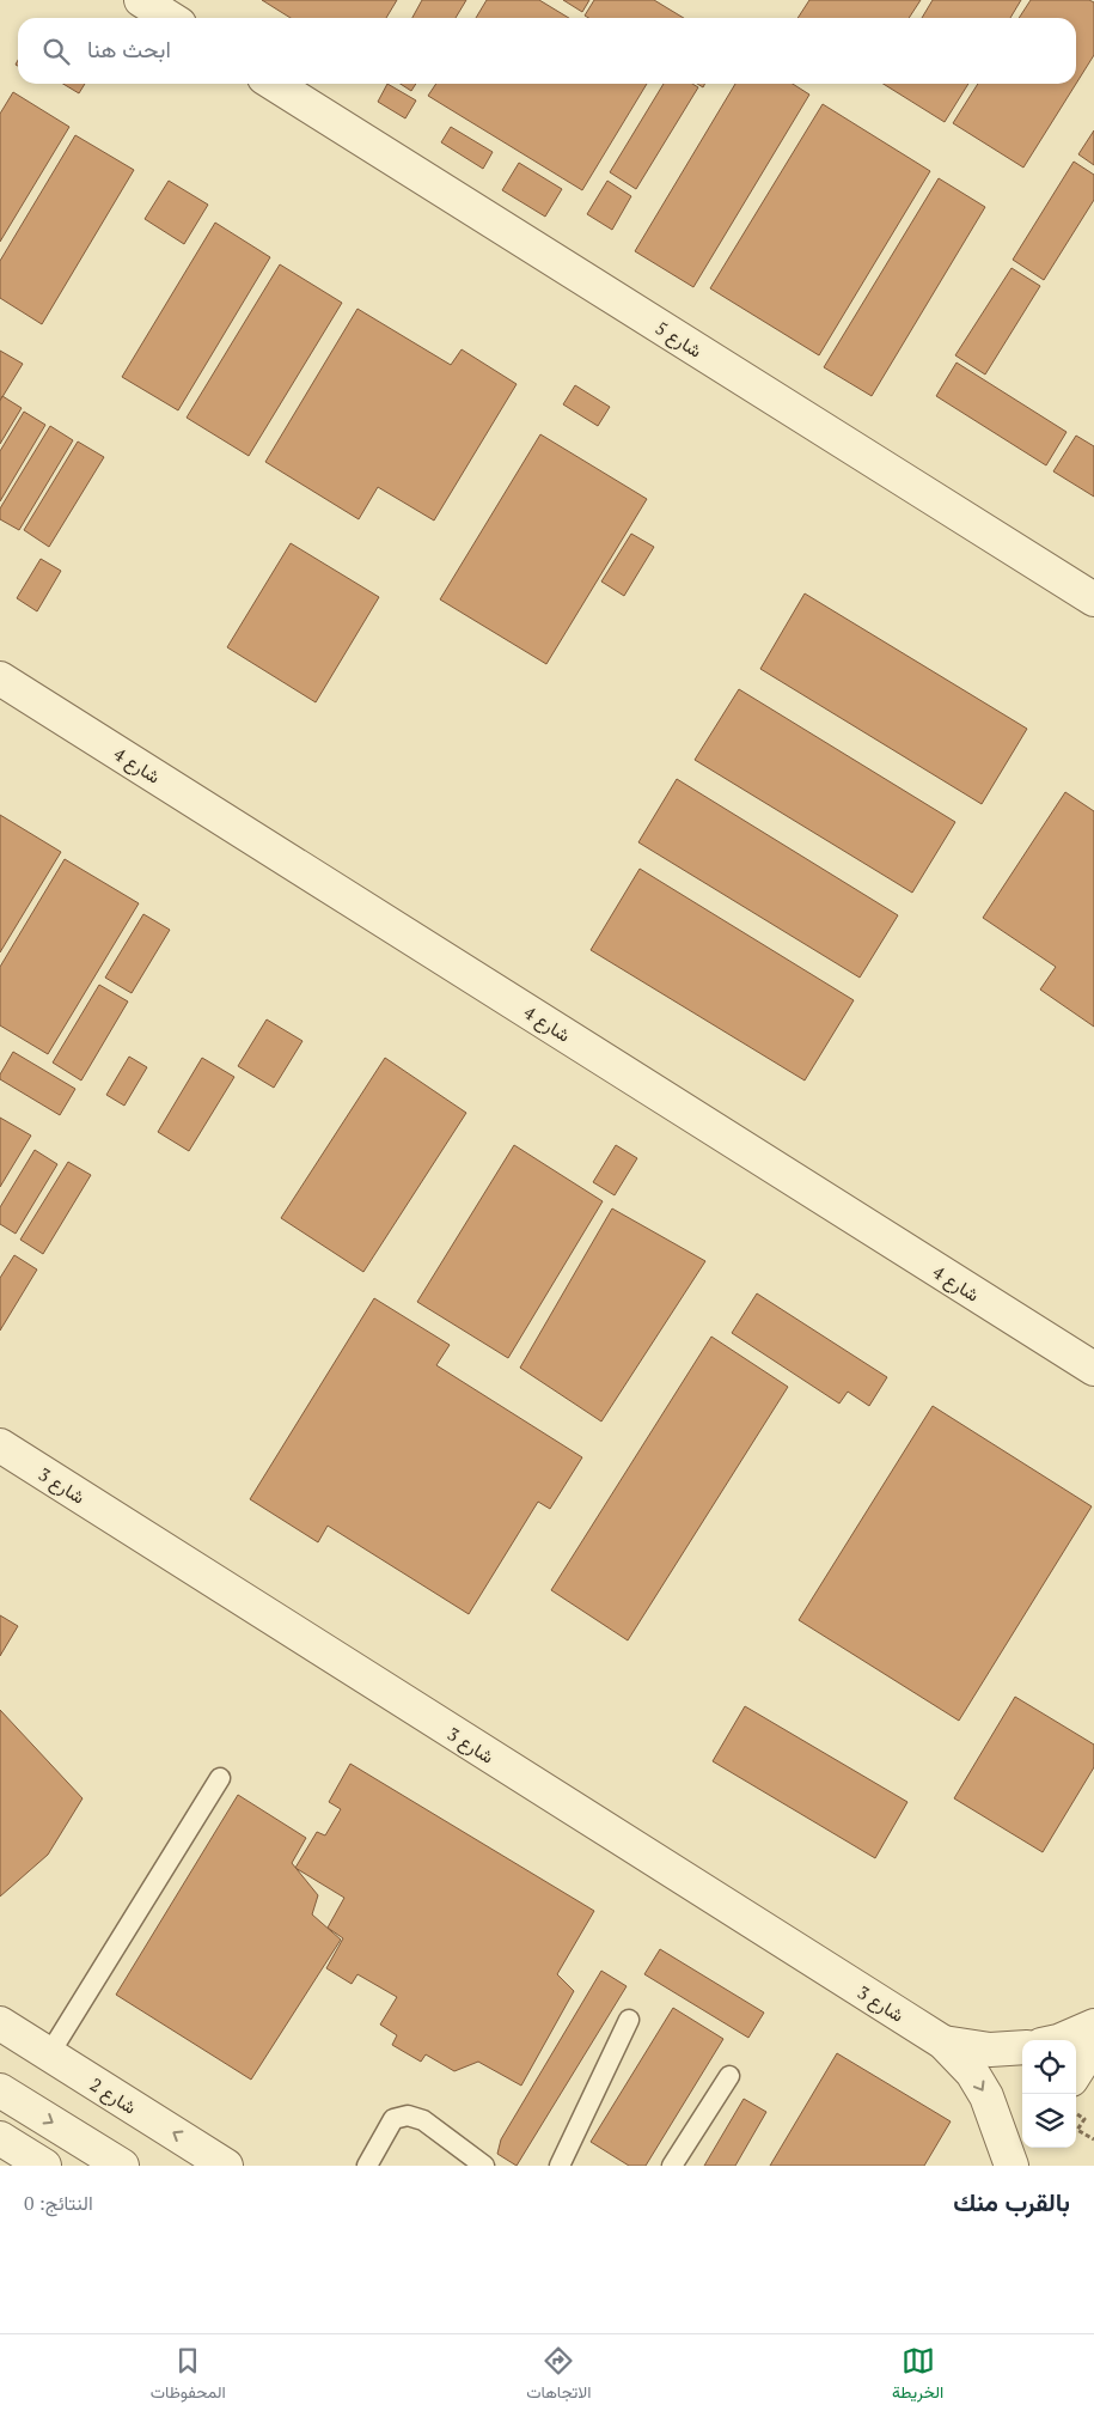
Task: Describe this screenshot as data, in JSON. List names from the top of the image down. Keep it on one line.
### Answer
{"streets":{"street":["شارع 5","شارع 4","شارع 3","شارع 2"]},"page":{"search":"ابحث هنا","heading":["بالقرب منك","النتائج: 0"],"nav":["الخريطة","الاتجاهات","المحفوظات"]}}
